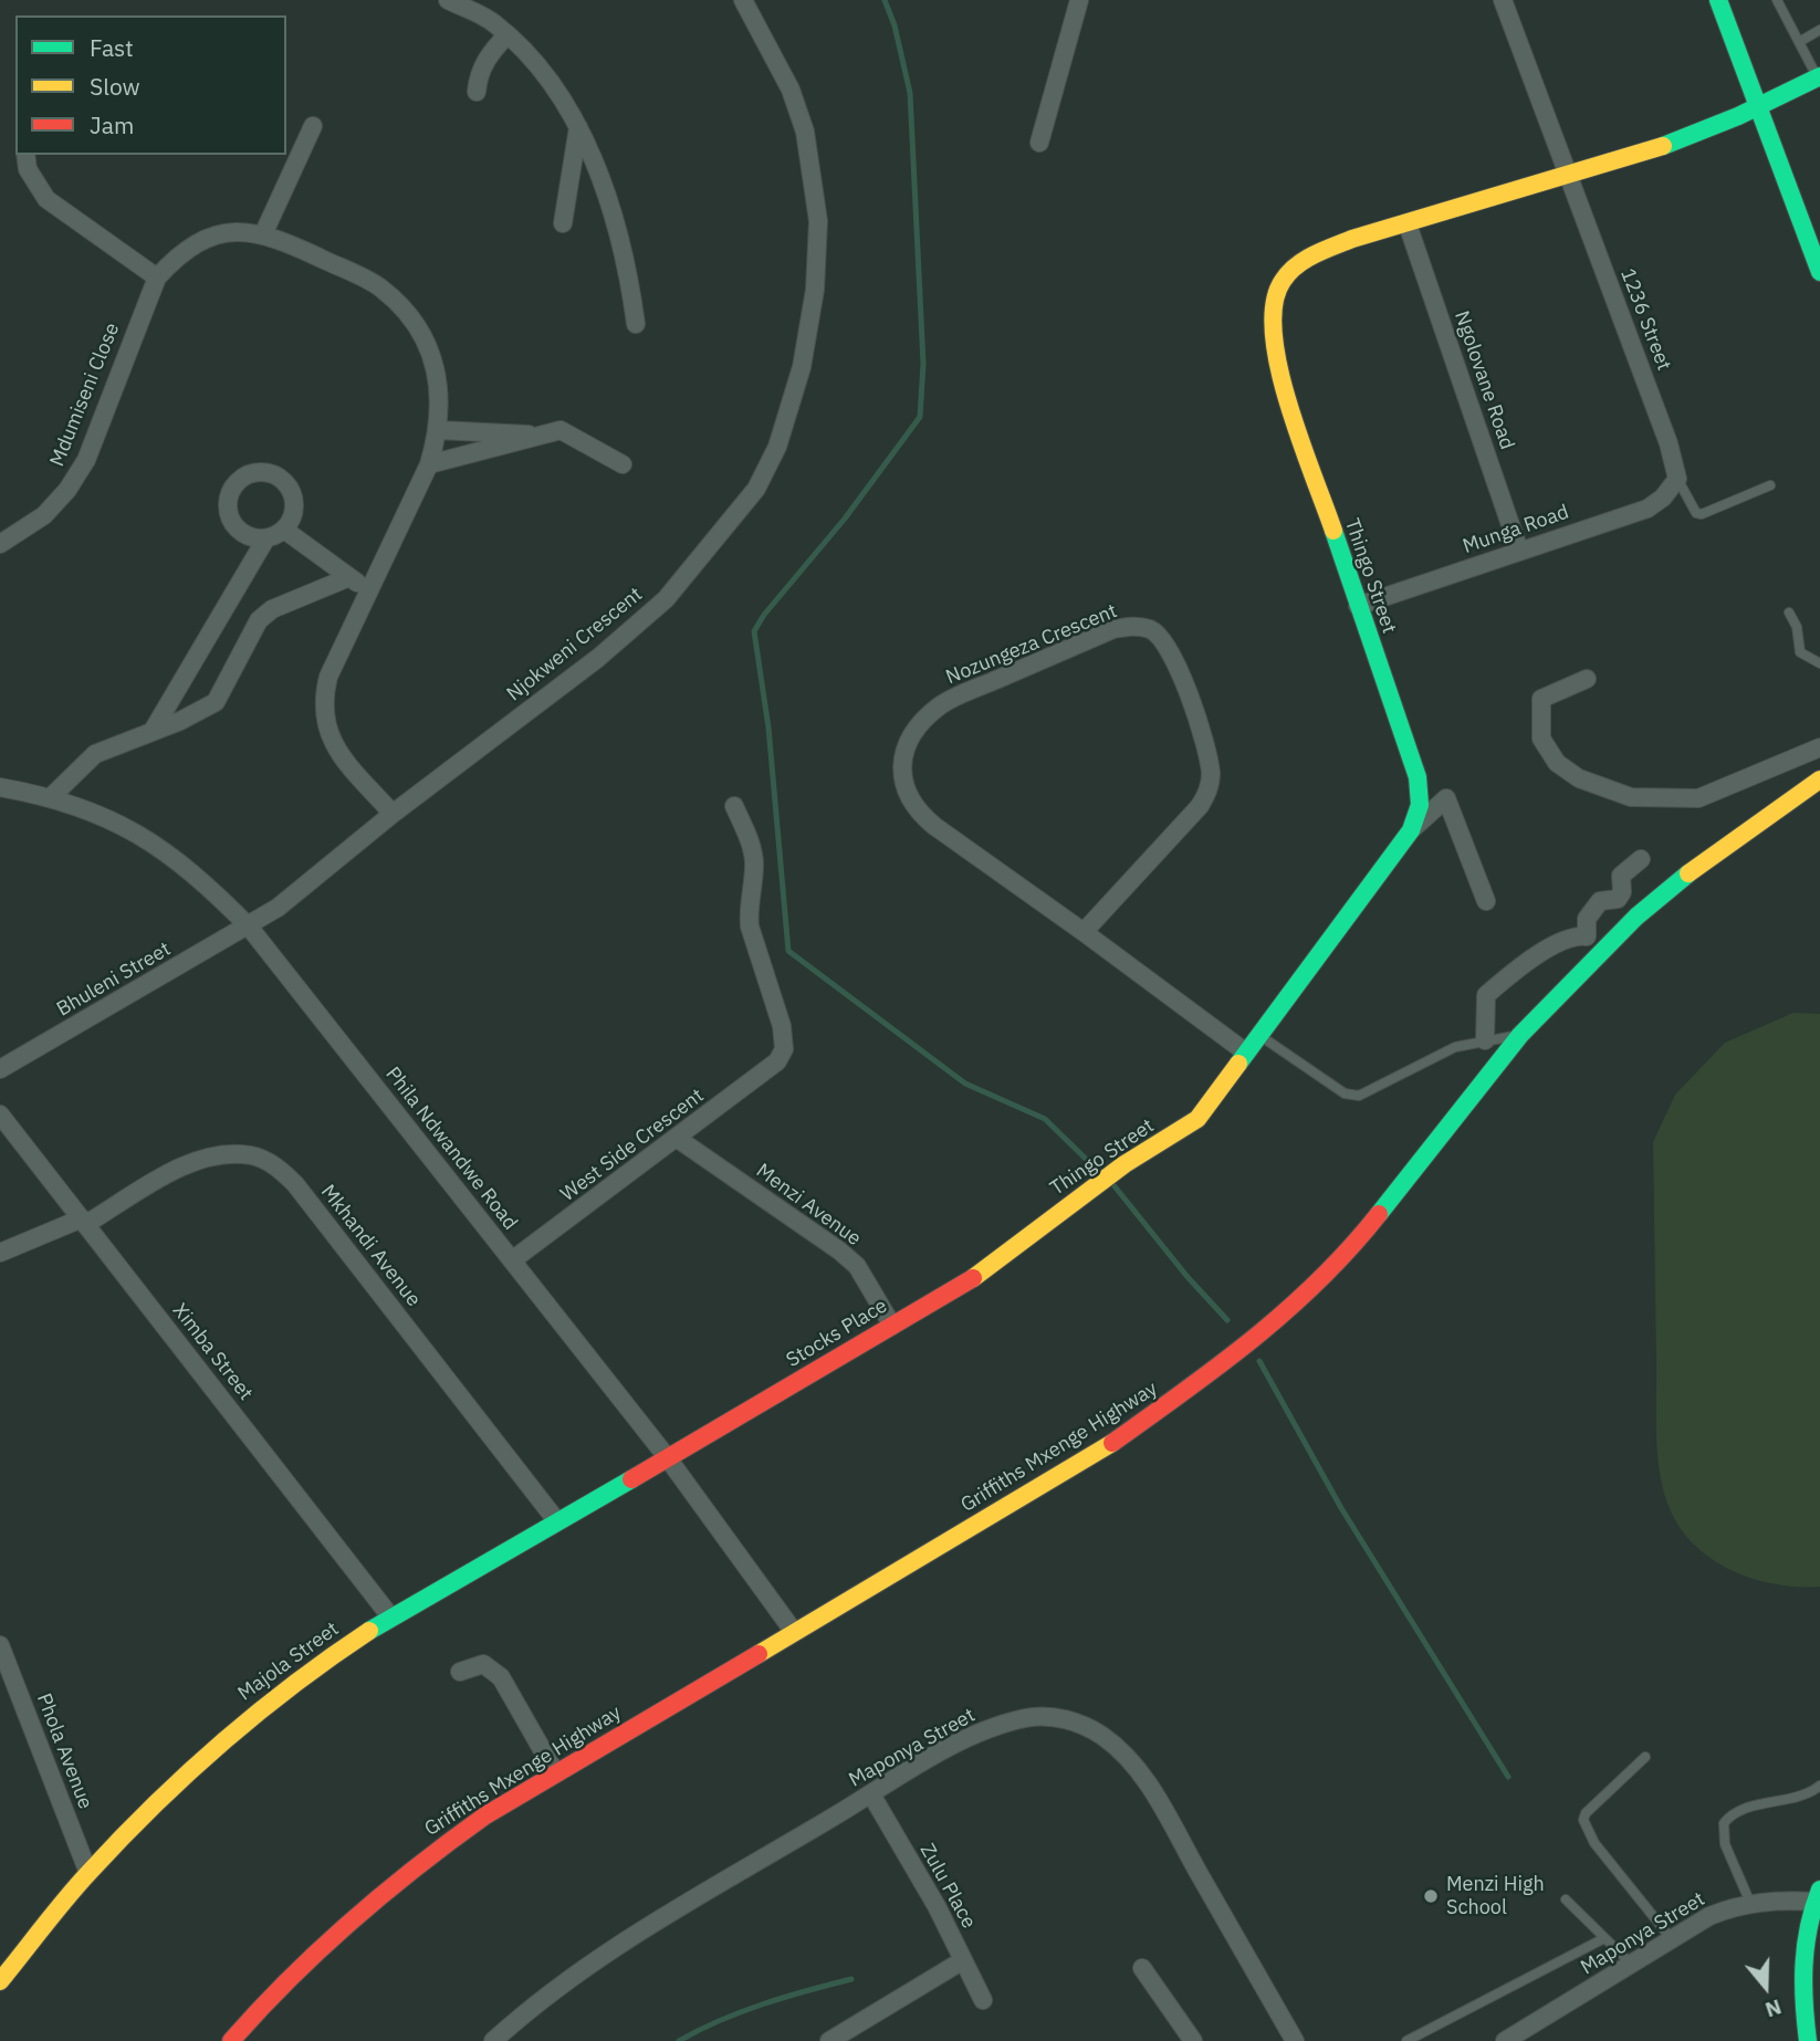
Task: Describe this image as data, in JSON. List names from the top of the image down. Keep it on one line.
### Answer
{"streets":{"street":["1236 Street","Ngolovane Road","Mdumiseni Close","Munga Road","Thingo Street","Njokweni Crescent","Nozungeza Crescent","Bhuleni Street","West Side Crescent","Phila Ndwandwe Road","Menzi Avenue","Mkhandi Avenue","Stocks Place","Ximba Street","Griffiths Mxenge Highway","Majola Street","Maponya Street","Phola Avenue","Zulu Place"]},"crossings":[["1236 Street","Munga Road"],["1236 Street","Thingo Street"],["Ngolovane Road","Munga Road"],["Ngolovane Road","Thingo Street"],["Mdumiseni Close","Njokweni Crescent"],["Munga Road","Thingo Street"],["Thingo Street","Nozungeza Crescent"],["Thingo Street","Stocks Place"],["Njokweni Crescent","Bhuleni Street"],["Njokweni Crescent","Phila Ndwandwe Road"],["Bhuleni Street","Phila Ndwandwe Road"],["West Side Crescent","Phila Ndwandwe Road"],["West Side Crescent","Menzi Avenue"],["Phila Ndwandwe Road","Stocks Place"],["Phila Ndwandwe Road","Griffiths Mxenge Highway"],["Phila Ndwandwe Road","Majola Street"],["Menzi Avenue","Stocks Place"],["Mkhandi Avenue","Ximba Street"],["Mkhandi Avenue","Majola Street"],["Stocks Place","Majola Street"],["Ximba Street","Majola Street"],["Majola Street","Phola Avenue"],["Maponya Street","Zulu Place"]],"places":["Menzi High School"],"legend":["Fast","Slow","Jam"],"north":"bottom"}
